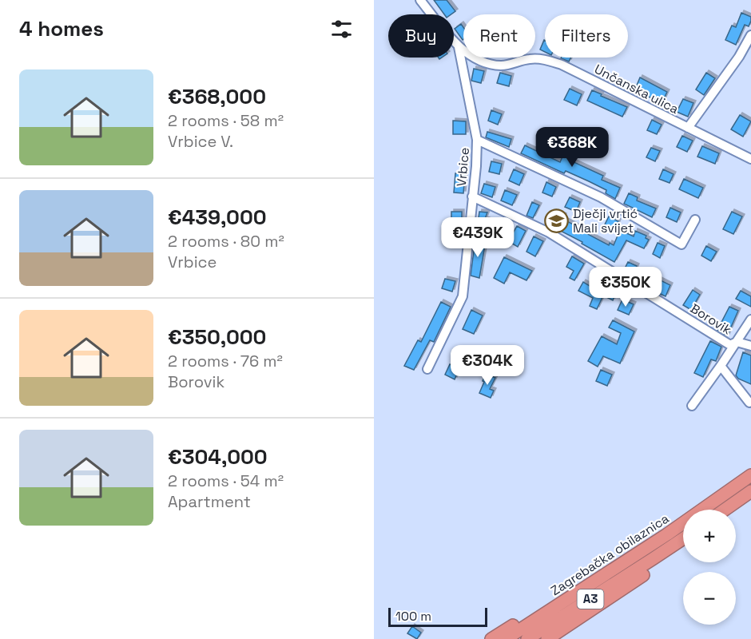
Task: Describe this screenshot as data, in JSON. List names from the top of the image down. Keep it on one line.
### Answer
{"streets":{"highway":["Zagrebačka obilaznica","A3"],"street":["Unčanska ulica","Vrbice","Borovik"]},"crossings":[["Unčanska ulica","Vrbice"],["Vrbice","Borovik"]],"places":{"school or university":["Dječji vrtić Mali svijet"]},"scale_bar":"100 m","page":{"heading":"4 homes","chip":["Buy","Rent","Filters"],"list":[{"name":"€368,000","note":"2 rooms · 58 m² · Vrbice V."},{"name":"€439,000","note":"2 rooms · 80 m² · Vrbice"},{"name":"€350,000","note":"2 rooms · 76 m² · Borovik"},{"name":"€304,000","note":"2 rooms · 54 m² · Apartment"}],"price":["€368K","€439K","€350K","€304K"],"map_buttons":["+","−"],"scale":"100 m"}}
